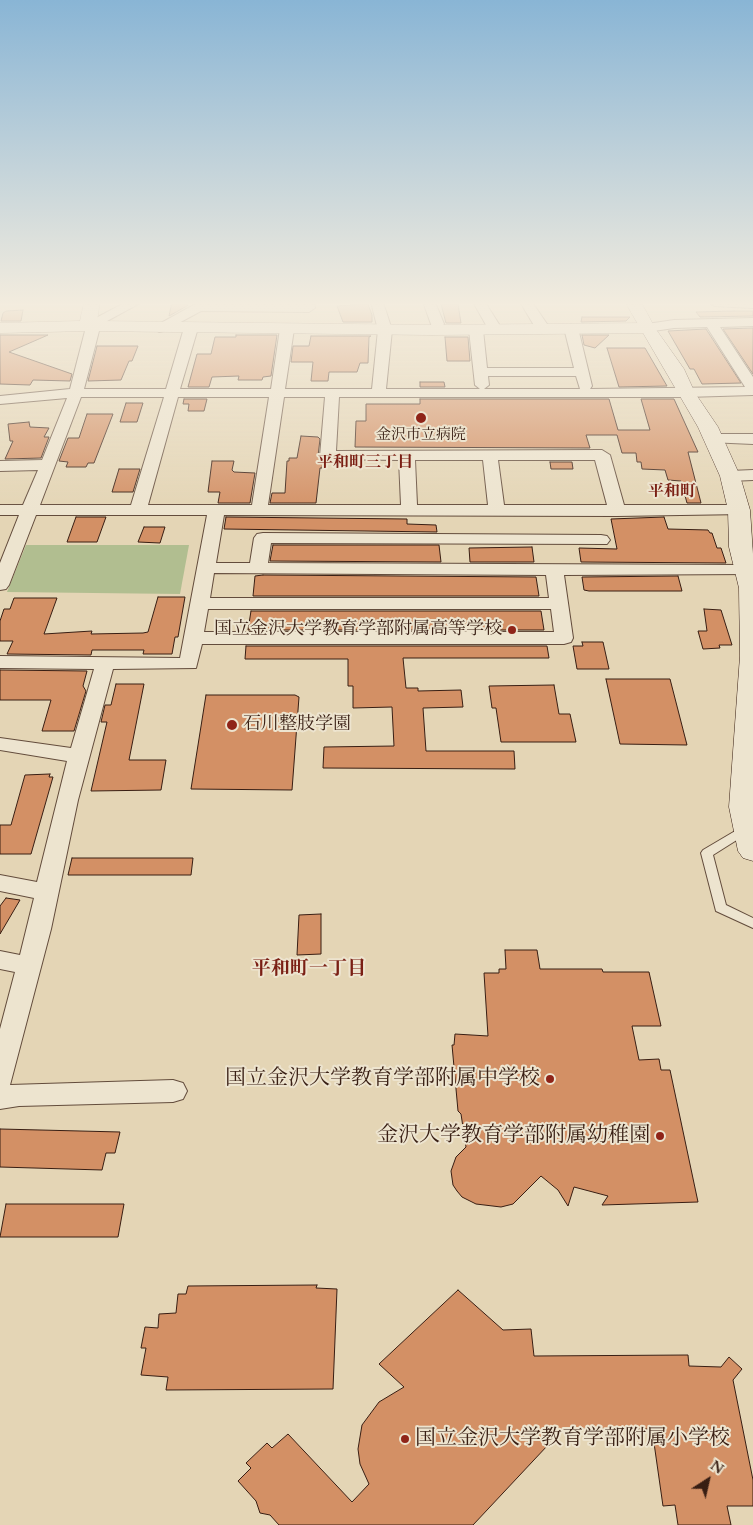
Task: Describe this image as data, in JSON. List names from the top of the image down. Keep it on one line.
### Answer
{"districts":["平和町三丁目","平和町","平和町一丁目"],"places":["金沢市立病院","国立金沢大学教育学部附属高等学校","石川整肢学園","国立金沢大学教育学部附属中学校","金沢大学教育学部附属幼稚園","国立金沢大学教育学部附属小学校"],"north":"top right"}
